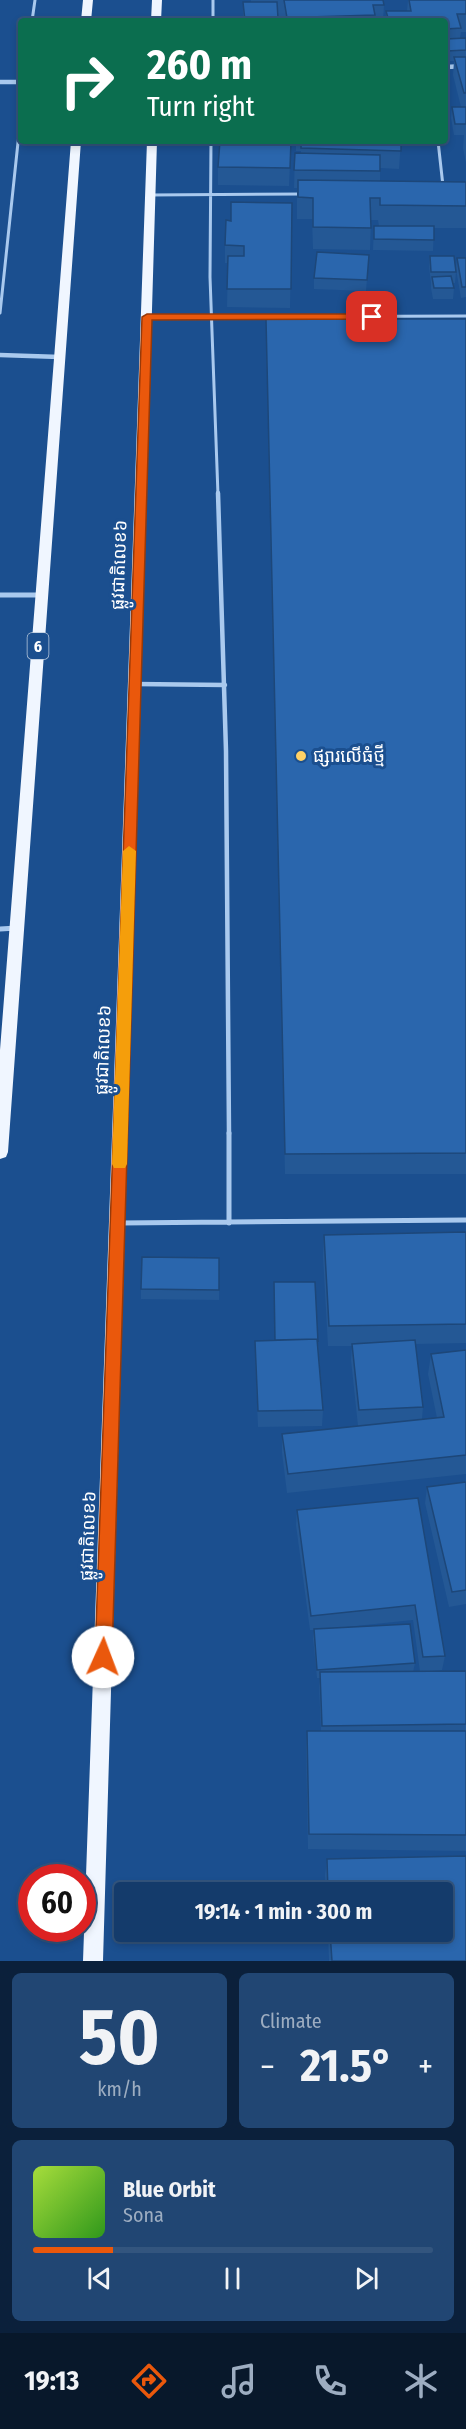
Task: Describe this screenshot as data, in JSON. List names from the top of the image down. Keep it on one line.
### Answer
{"streets":{"main road":["ផ្លូវជាតិលេខ៦","6"]},"places":["ផ្សារលើធំថ្មី"],"page":{"turn":["260 m","Turn right"],"limit":"60","trip":"19:14 · 1 min · 300 m","tile":[["50","km/h"],"Climate"],"heat":["−","21.5°","+"],"song":["Blue Orbit","Sona"],"tabs":"19:13"}}
